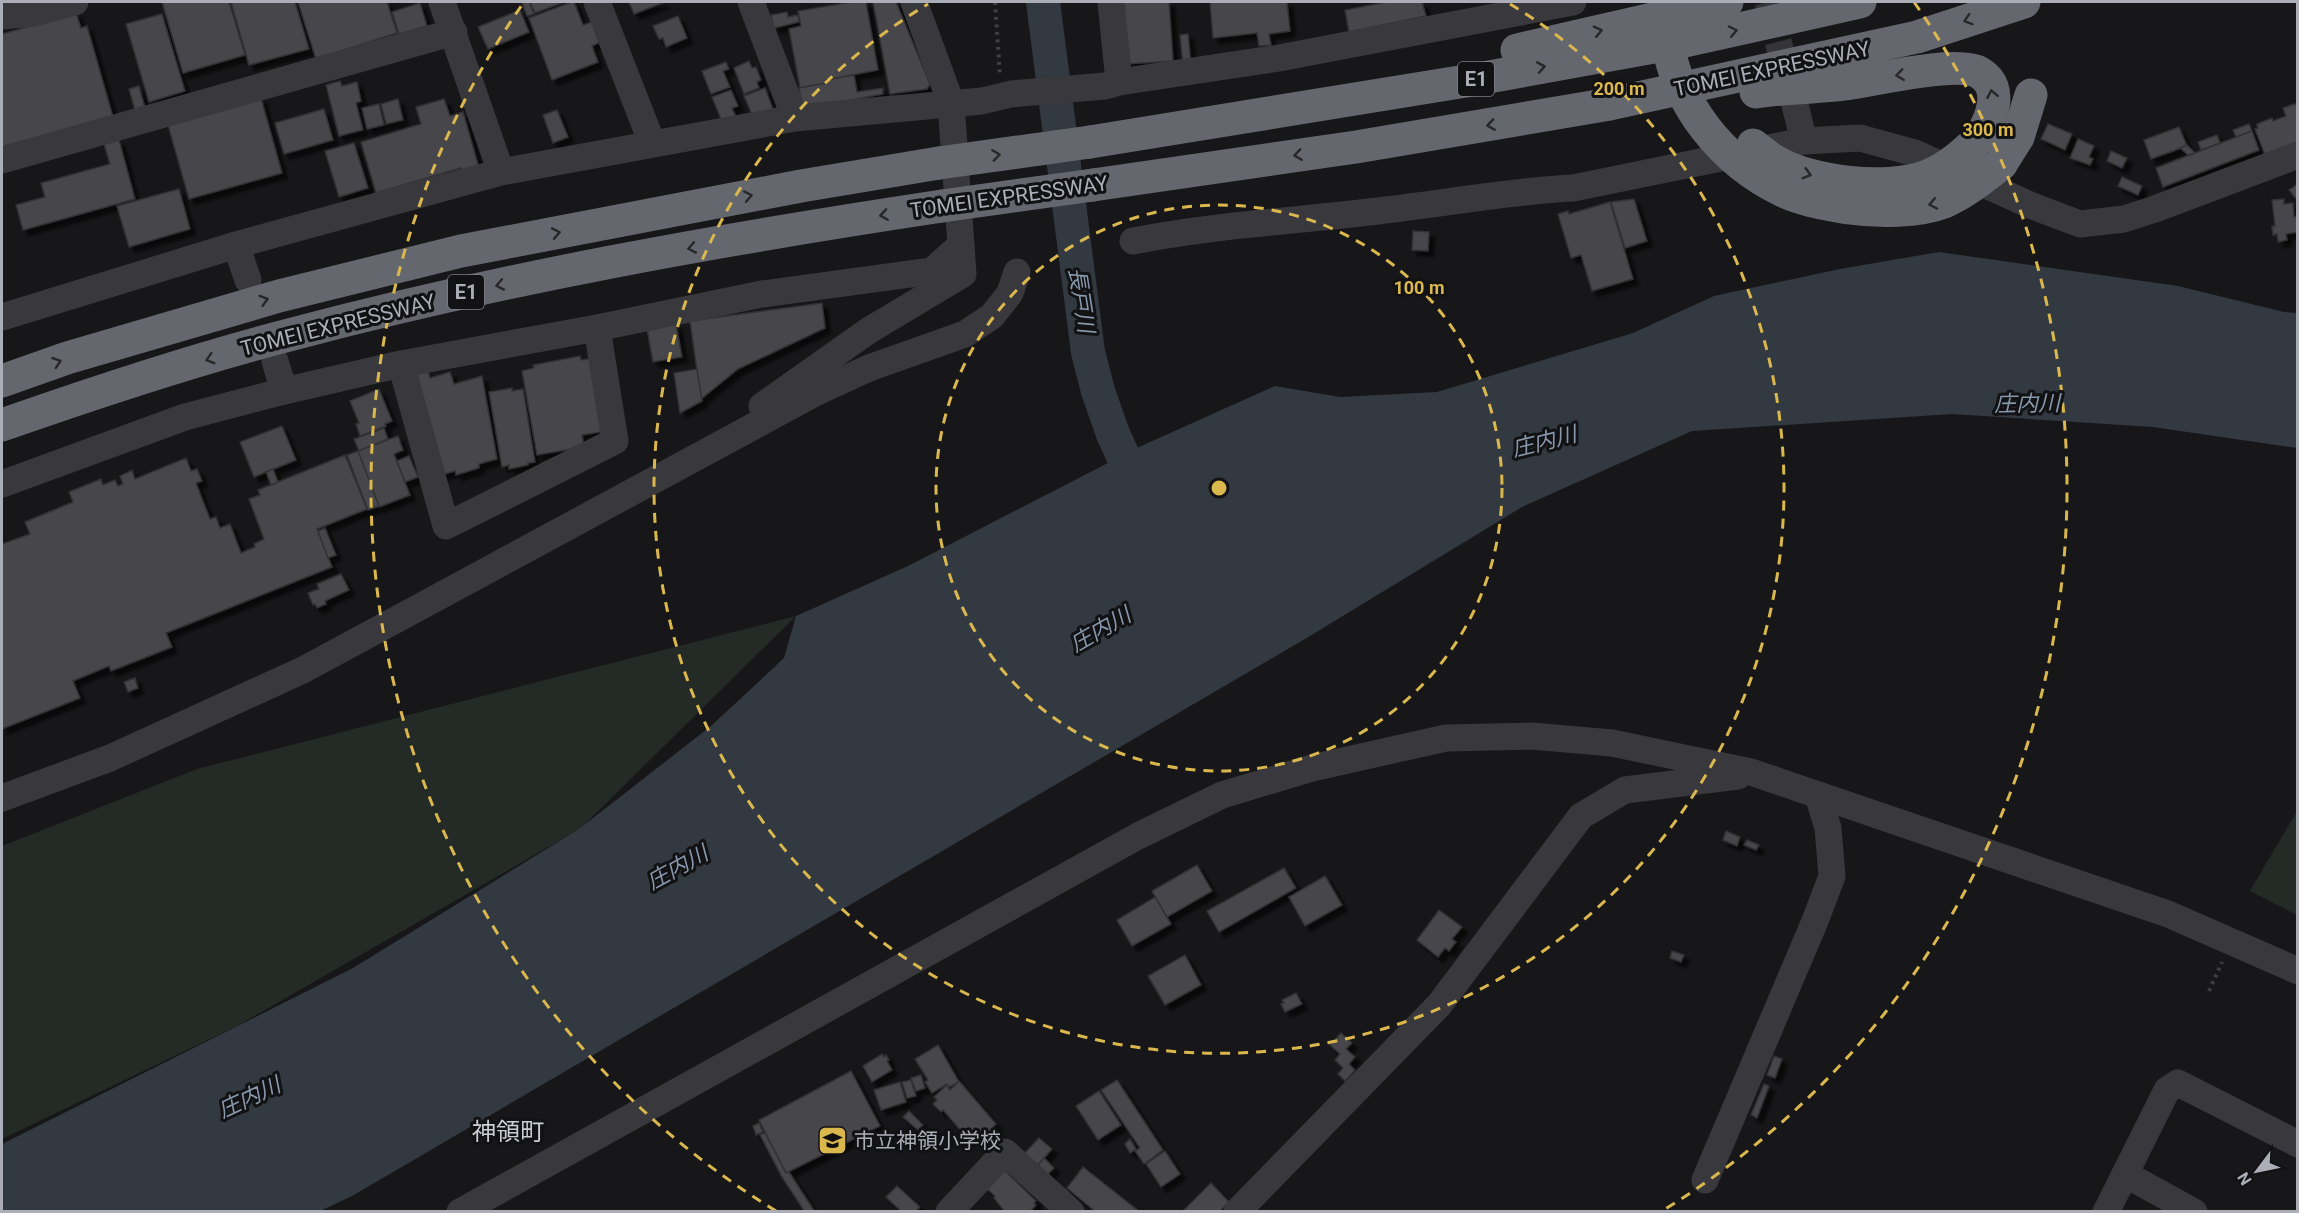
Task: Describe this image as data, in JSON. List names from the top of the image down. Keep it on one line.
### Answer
{"streets":{"highway":["TOMEI EXPRESSWAY","E1"]},"districts":["神領町"],"water":["長戸川","庄内川"],"places":{"school or university":["市立神領小学校"]},"north":"bottom left","rings":["200 m","300 m","100 m"]}
